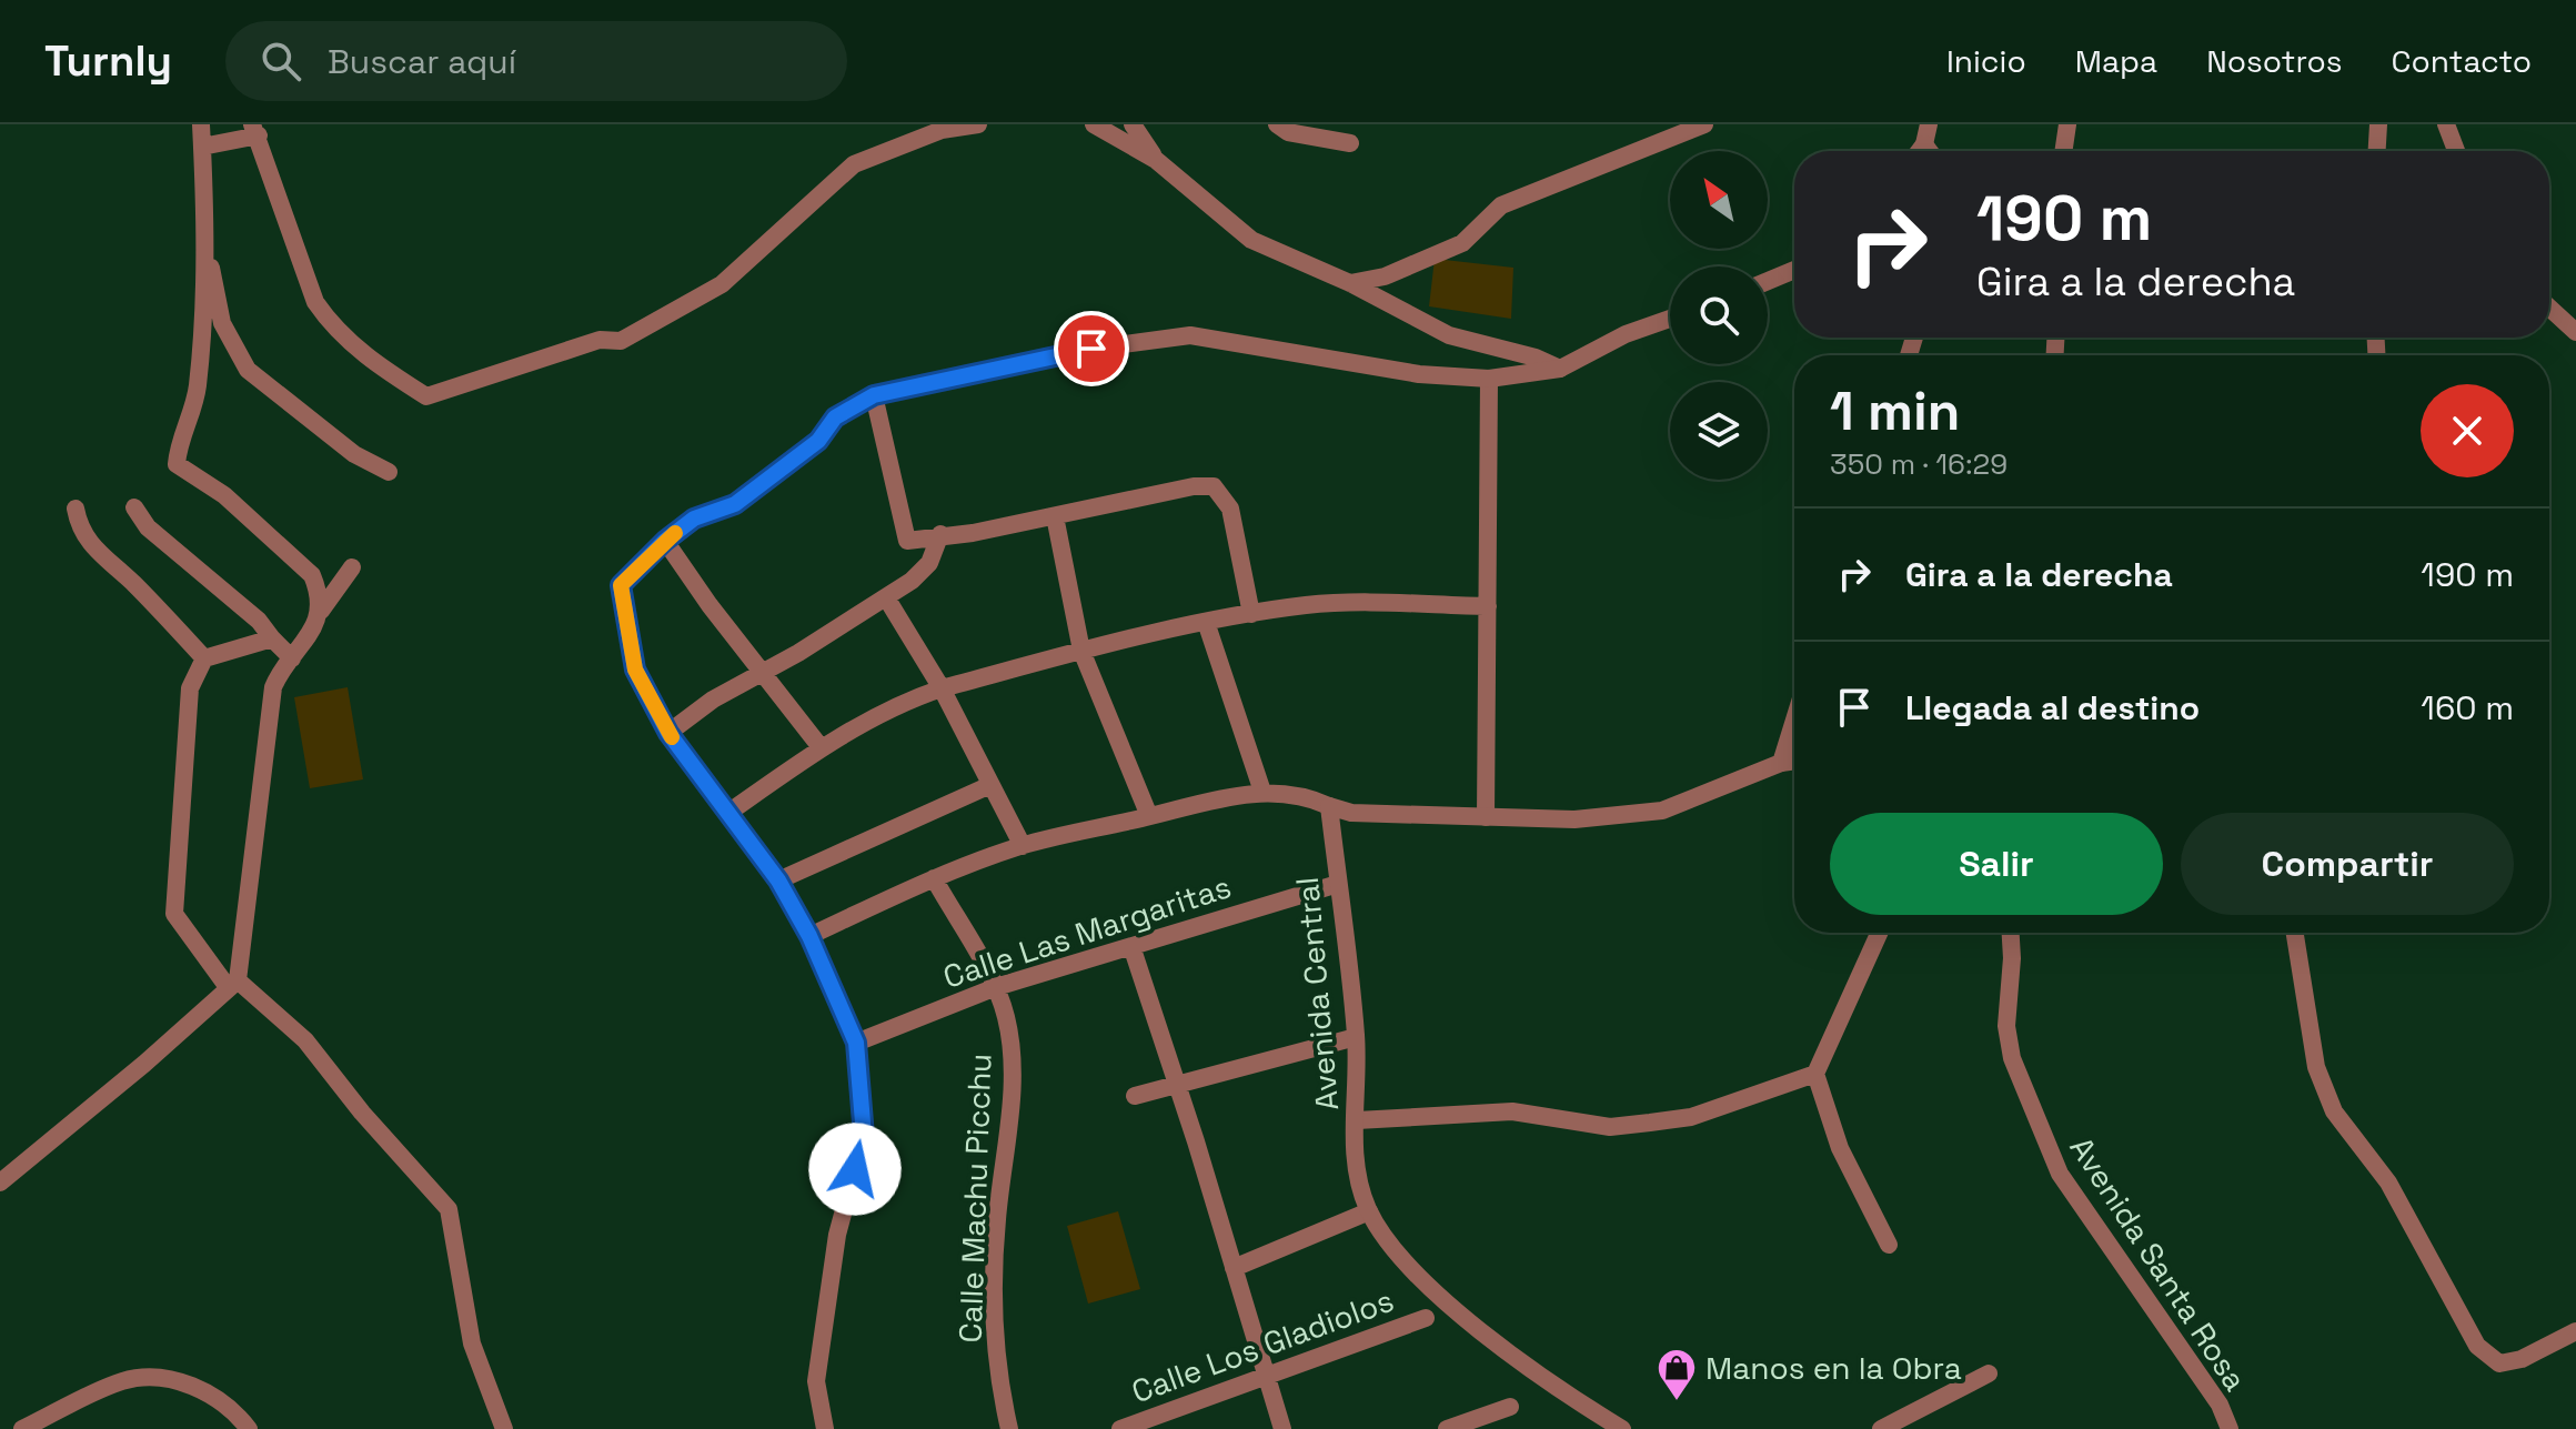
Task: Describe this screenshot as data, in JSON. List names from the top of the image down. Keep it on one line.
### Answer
{"streets":{"street":["Calle Las Margaritas","Avenida Central","Calle Machu Picchu","Avenida Santa Rosa","Calle Los Gladiolos"]},"crossings":[["Calle Las Margaritas","Avenida Central"],["Calle Las Margaritas","Calle Machu Picchu"]],"places":{"shop":["Manos en la Obra"]},"north":"top left","page":{"header":"Turnly","search":"Buscar aquí","nav":["Inicio","Mapa","Nosotros","Contacto"],"turn":["190 m","Gira a la derecha"],"heading":["1 min","350 m · 16:29"],"list":[{"name":"Gira a la derecha","value":"190 m"},{"name":"Llegada al destino","value":"160 m"}],"buttons":["Salir","Compartir"]}}
